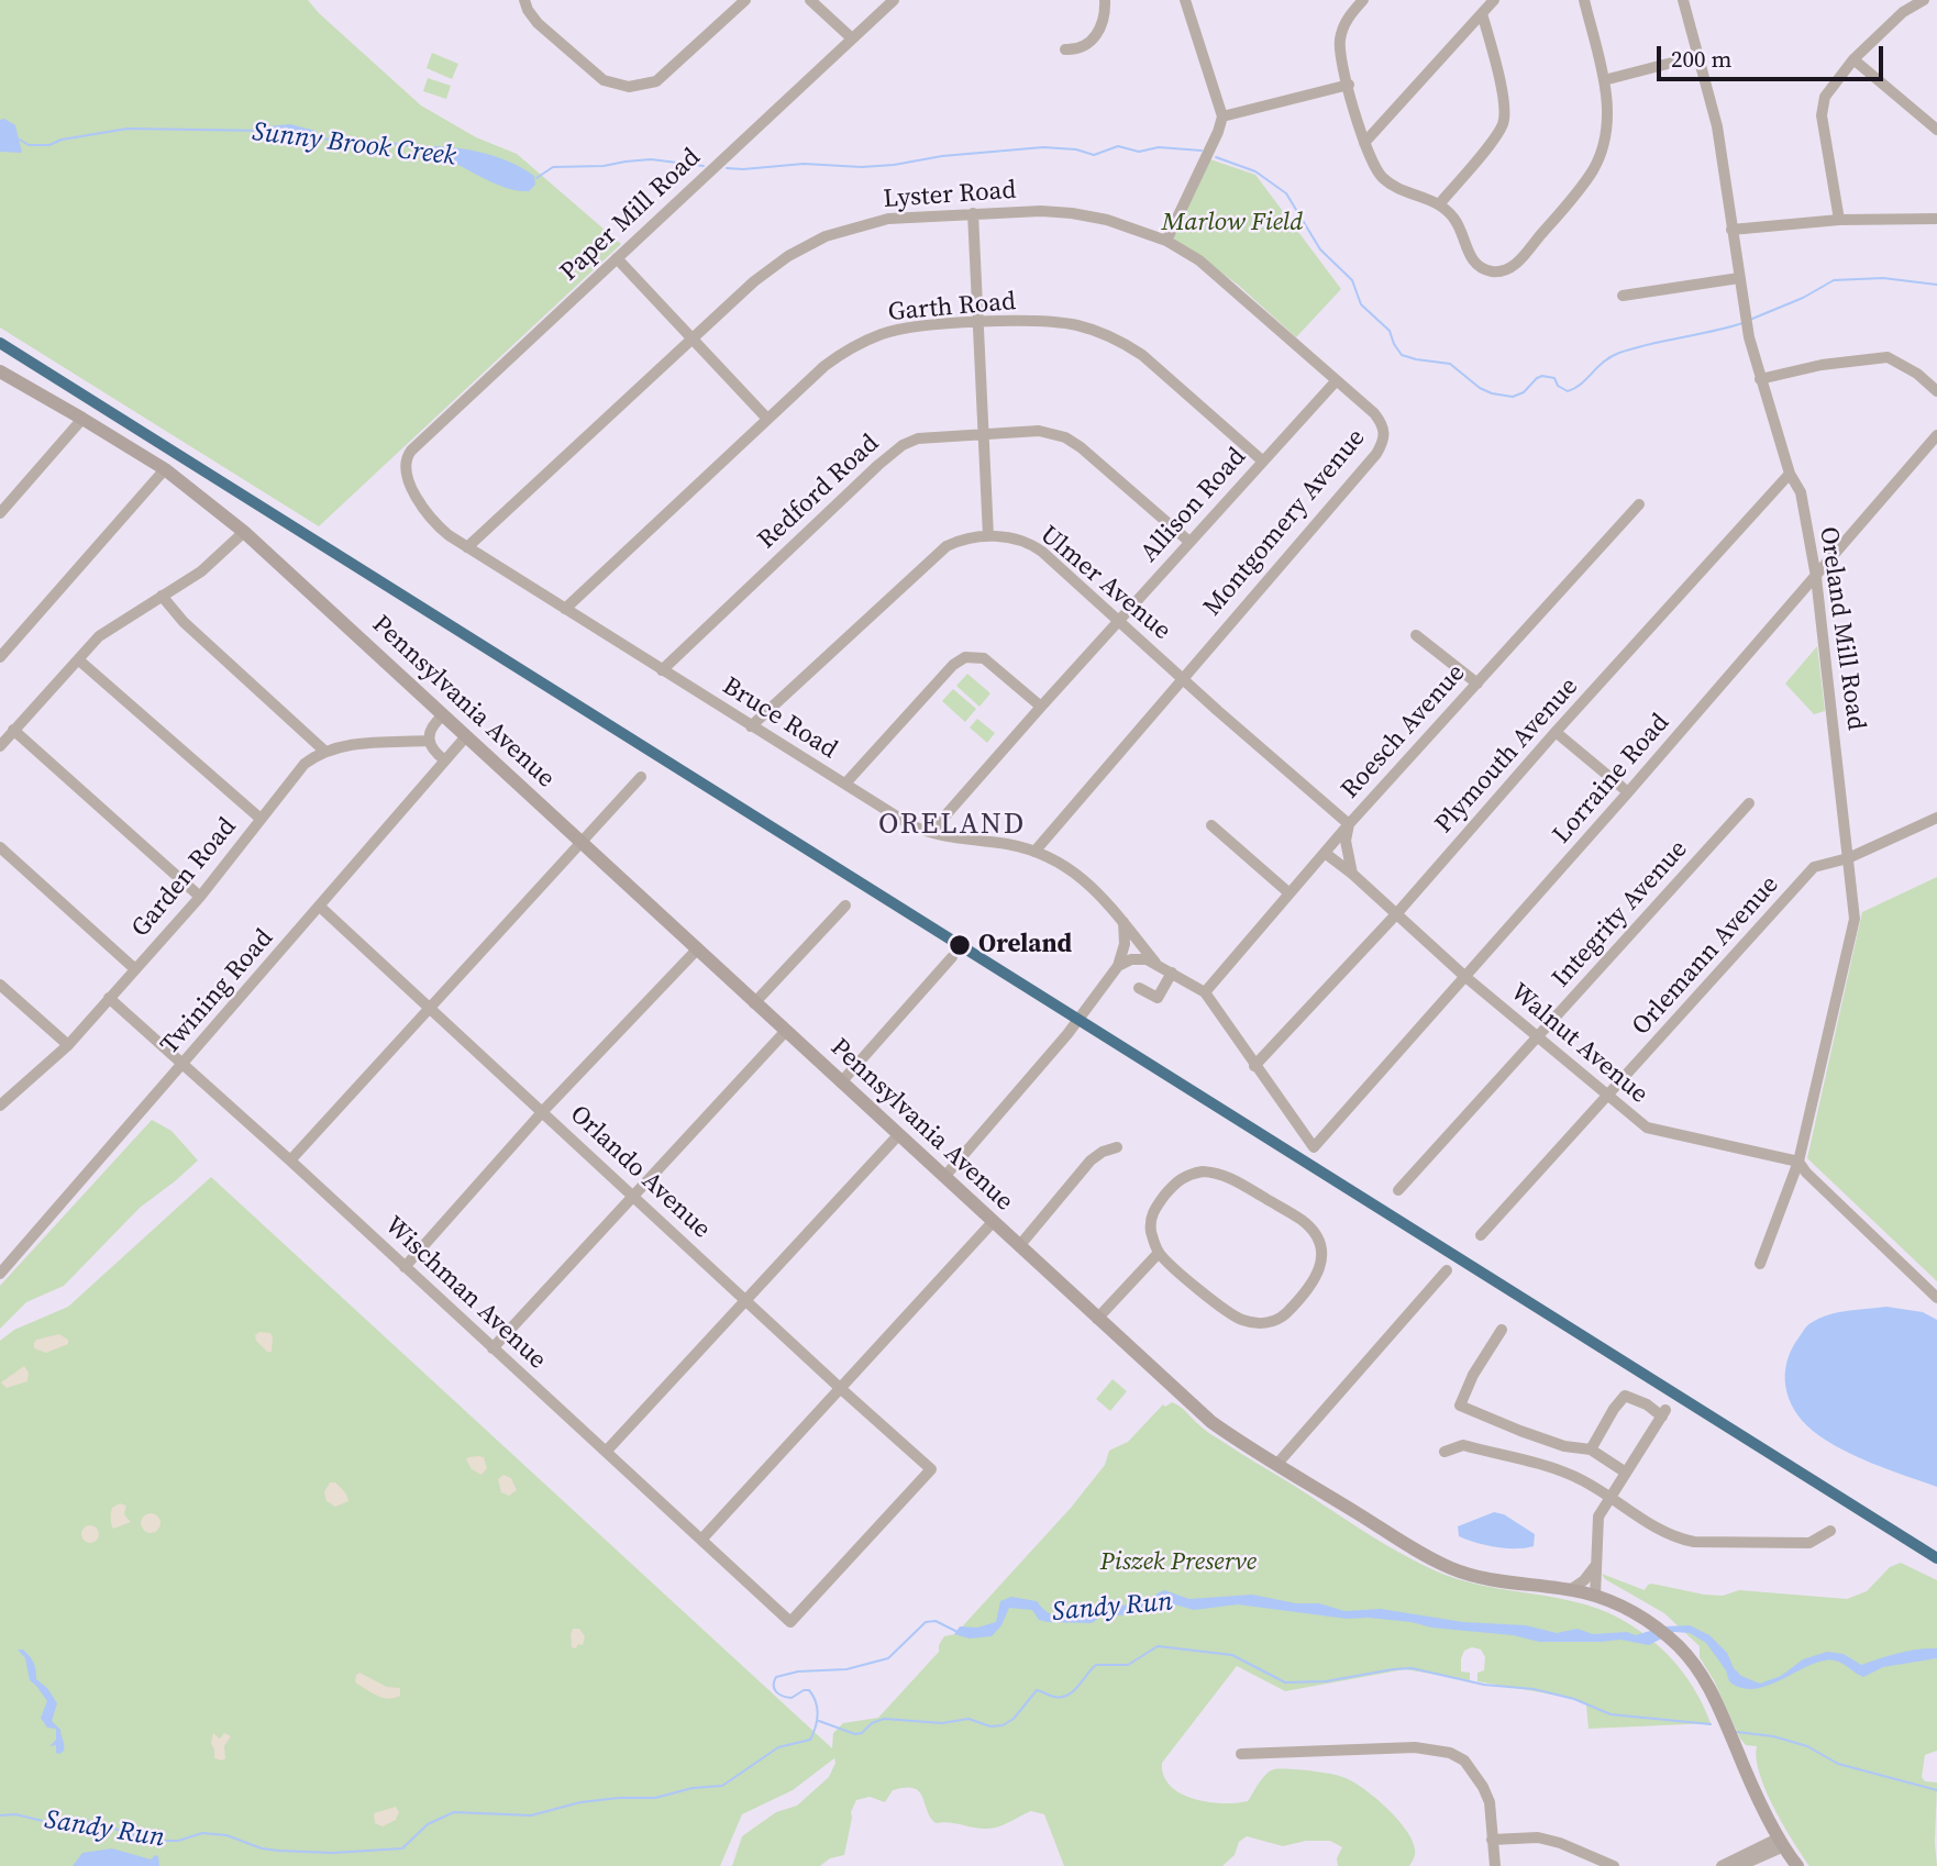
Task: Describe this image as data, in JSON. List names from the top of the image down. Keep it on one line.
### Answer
{"streets":{"main road":["Pennsylvania Avenue"],"street":["Lyster Road","Paper Mill Road","Garth Road","Redford Road","Allison Road","Montgomery Avenue","Ulmer Avenue","Oreland Mill Road","Bruce Road","Roesch Avenue","Plymouth Avenue","Lorraine Road","Garden Road","Integrity Avenue","Orlemann Avenue","Twining Road","Walnut Avenue","Orlando Avenue","Wischman Avenue"]},"crossings":[["Lyster Road","Allison Road"],["Lyster Road","Montgomery Avenue"],["Lyster Road","Bruce Road"],["Paper Mill Road","Bruce Road"],["Garth Road","Allison Road"],["Garth Road","Bruce Road"],["Redford Road","Allison Road"],["Redford Road","Bruce Road"],["Allison Road","Ulmer Avenue"],["Allison Road","Bruce Road"],["Montgomery Avenue","Ulmer Avenue"],["Montgomery Avenue","Bruce Road"],["Ulmer Avenue","Bruce Road"],["Ulmer Avenue","Roesch Avenue"],["Oreland Mill Road","Plymouth Avenue"],["Oreland Mill Road","Lorraine Road"],["Oreland Mill Road","Orlemann Avenue"],["Oreland Mill Road","Walnut Avenue"],["Pennsylvania Avenue","Twining Road"],["Roesch Avenue","Walnut Avenue"],["Plymouth Avenue","Lorraine Road"],["Plymouth Avenue","Walnut Avenue"],["Lorraine Road","Walnut Avenue"],["Garden Road","Wischman Avenue"],["Integrity Avenue","Walnut Avenue"],["Orlemann Avenue","Walnut Avenue"],["Twining Road","Orlando Avenue"],["Twining Road","Wischman Avenue"],["Orlando Avenue","Wischman Avenue"]],"districts":["ORELAND"],"water":["Sunny Brook Creek","Sandy Run"],"parks":["Marlow Field","Piszek Preserve"],"places":["Oreland"],"scale_bar":"200 m"}
